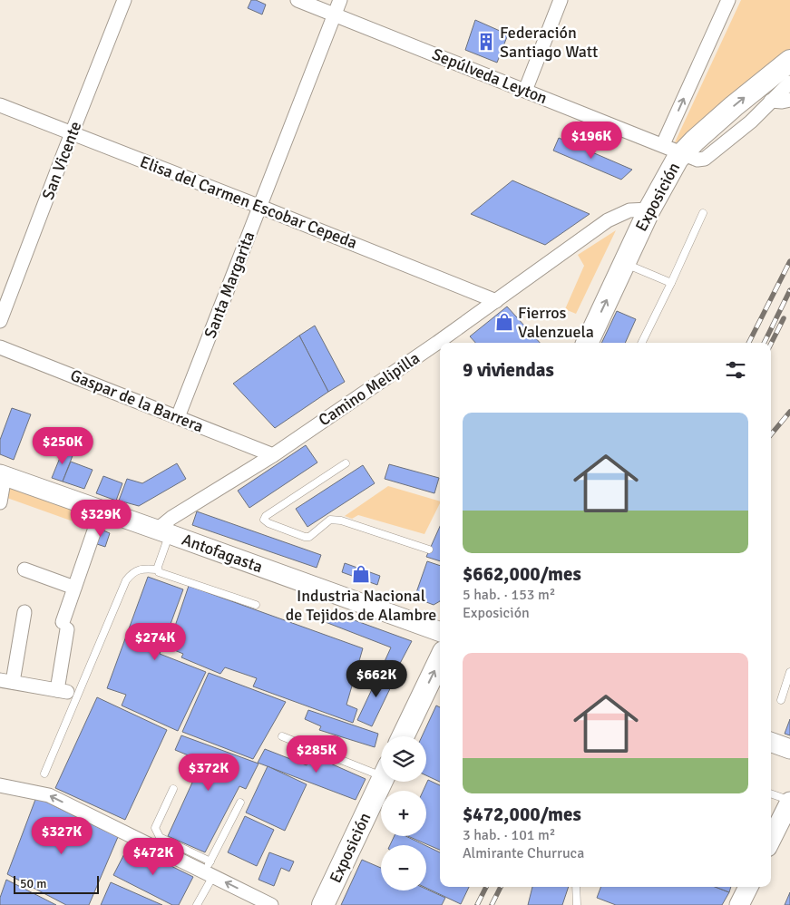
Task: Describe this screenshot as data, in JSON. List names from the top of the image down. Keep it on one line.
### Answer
{"streets":{"main road":["Exposición","Antofagasta"],"street":["Sepúlveda Leyton","San Vicente","Elisa del Carmen Escobar Cepeda","Santa Margarita","Camino Melipilla","Gaspar de la Barrera"]},"crossings":[["Sepúlveda Leyton","Exposición"],["Sepúlveda Leyton","Santa Margarita"],["San Vicente","Elisa del Carmen Escobar Cepeda"],["Exposición","Camino Melipilla"],["Elisa del Carmen Escobar Cepeda","Santa Margarita"],["Elisa del Carmen Escobar Cepeda","Camino Melipilla"],["Santa Margarita","Gaspar de la Barrera"],["Camino Melipilla","Gaspar de la Barrera"],["Camino Melipilla","Antofagasta"]],"one_way":["Exposición"],"places":{"building":["Federación Santiago Watt"],"shop":["Fierros Valenzuela","Industria Nacional de Tejidos de Alambre"]},"scale_bar":"50 m","page":{"price":["$196K","$250K","$329K","$274K","$662K","$285K","$372K","$327K","$472K"],"heading":"9 viviendas","list":[{"name":"$662,000/mes","note":"5 hab. · 153 m² · Exposición"},{"name":"$472,000/mes","note":"3 hab. · 101 m² · Almirante Churruca"}],"map_buttons":["+","−"],"scale":"50 m"}}
